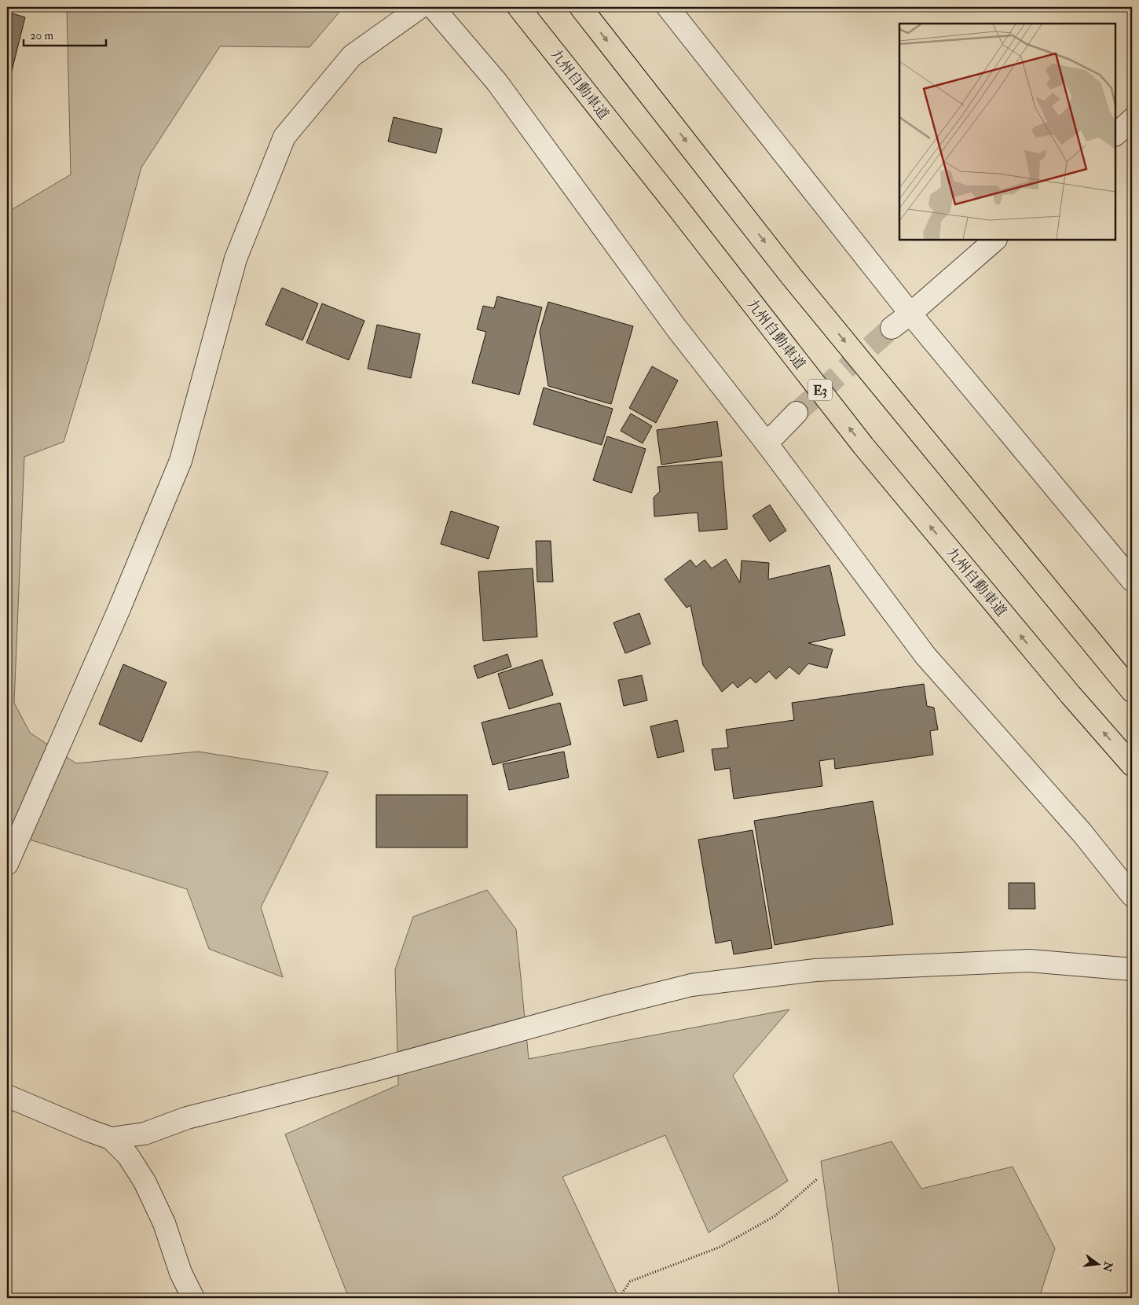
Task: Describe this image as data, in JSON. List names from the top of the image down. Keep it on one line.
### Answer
{"streets":{"highway":["九州自動車道","E3"]},"scale_bar":"20 m","north":"right"}
